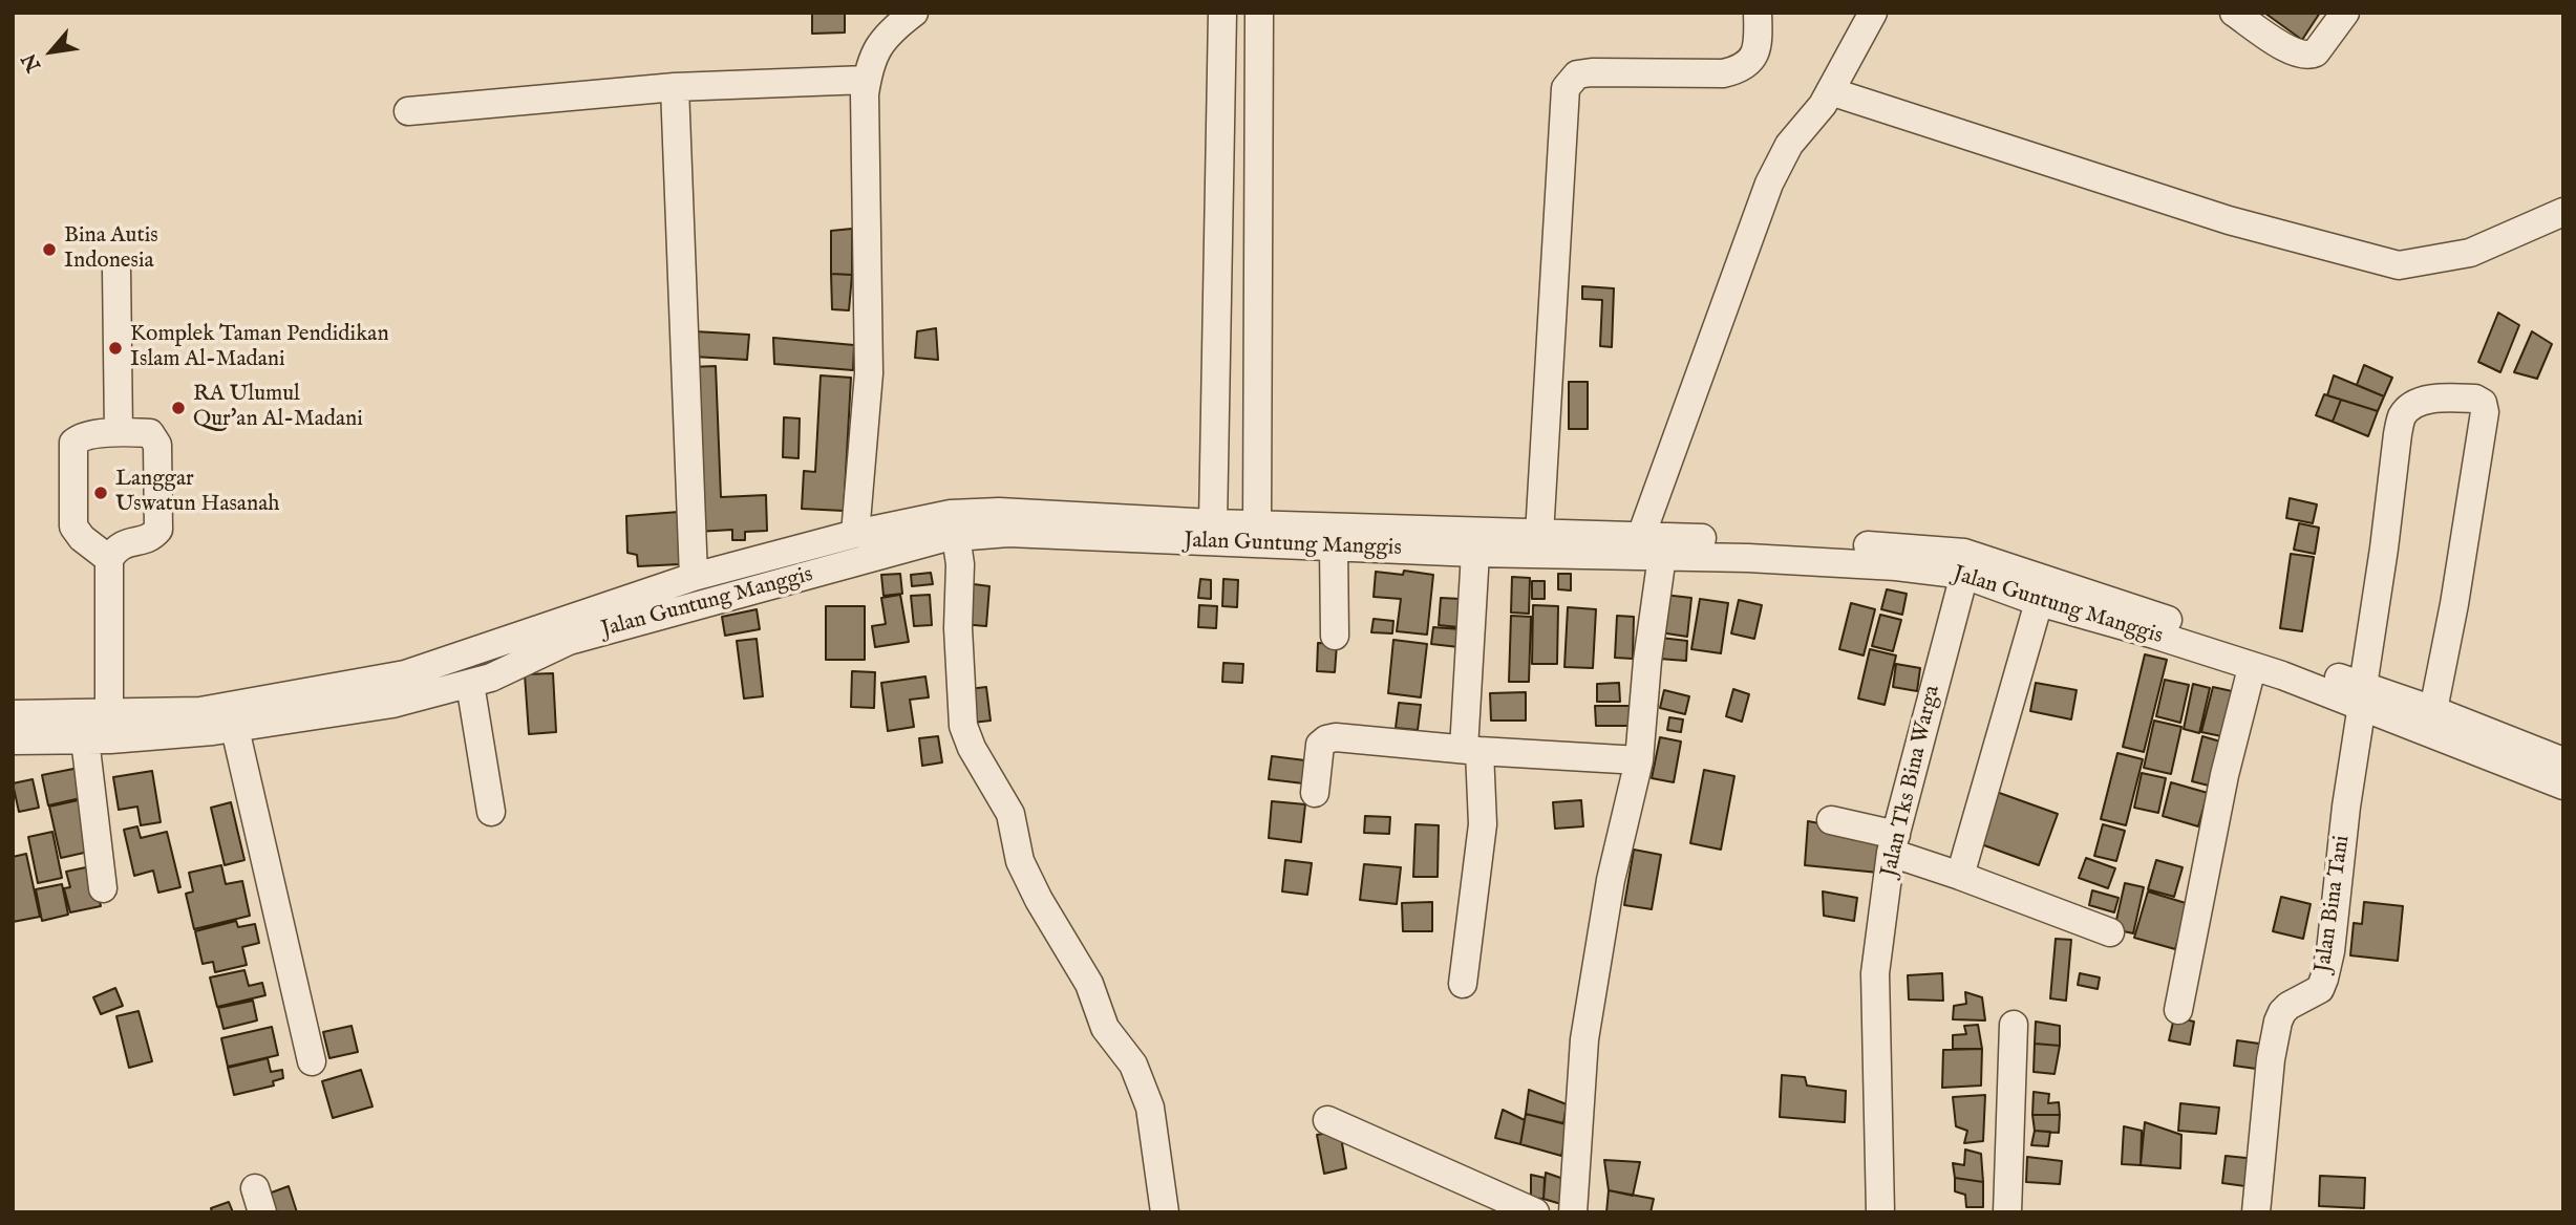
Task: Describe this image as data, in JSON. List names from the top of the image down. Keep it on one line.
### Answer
{"streets":{"street":["Jalan Guntung Manggis","Jalan Tks Bina Warga","Jalan Bina Tani"]},"crossings":[["Jalan Guntung Manggis","Jalan Tks Bina Warga"],["Jalan Guntung Manggis","Jalan Bina Tani"]],"places":["Bina Autis Indonesia","Komplek Taman Pendidikan Islam Al-Madani","RA Ulumul Qur'an Al-Madani","Langgar Uswatun Hasanah"],"north":"bottom left"}
